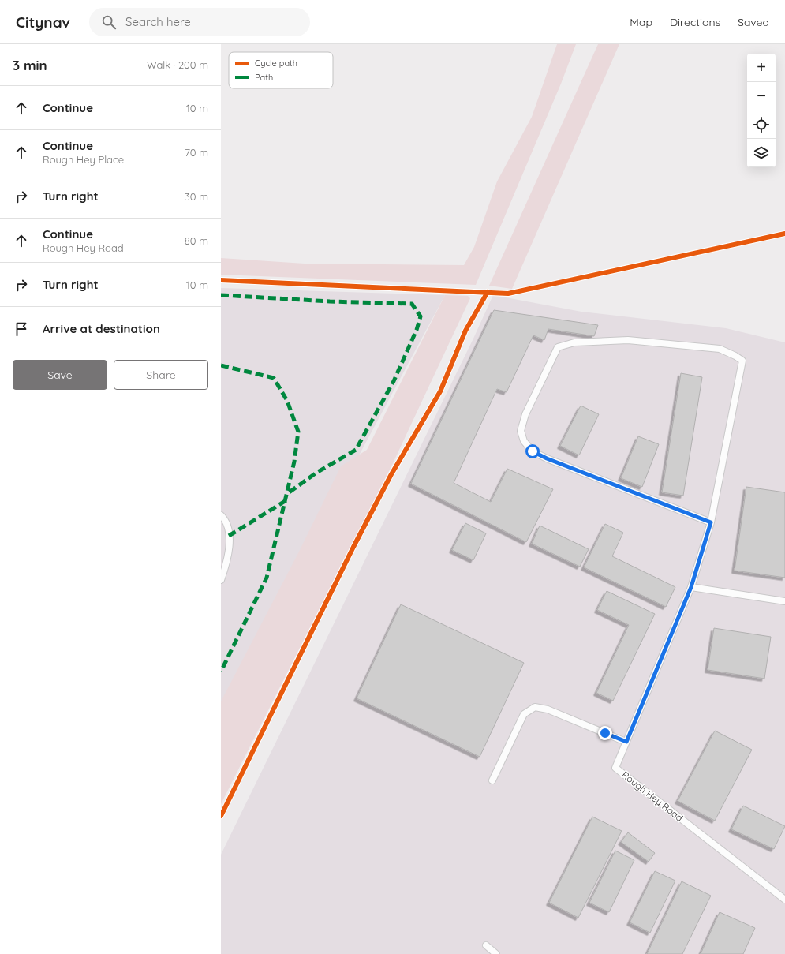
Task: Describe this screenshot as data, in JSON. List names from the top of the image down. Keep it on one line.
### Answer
{"streets":{"lane":["Rough Hey Road"]},"legend":["Cycle path","Path"],"page":{"header":"Citynav","search":"Search here","nav":["Map","Directions","Saved"],"heading":["3 min","Walk · 200 m"],"map_buttons":["+","−"],"list":[["Continue","10 m"],["Continue","Rough Hey Place","70 m"],["Turn right","30 m"],["Continue","Rough Hey Road","80 m"],["Turn right","10 m"],"Arrive at destination"],"buttons":["Save","Share"]}}
